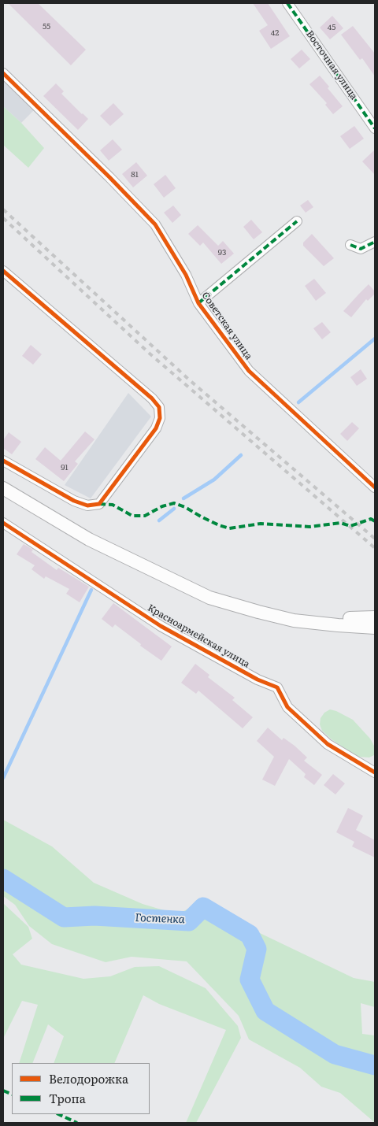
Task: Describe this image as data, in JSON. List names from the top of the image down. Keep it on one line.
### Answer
{"streets":{"street":["Восточная улица","Советская улица","Красноармейская улица"]},"water":["Гостенка"],"house_numbers":["55","45","42","81","93","91"],"legend":["Велодорожка","Тропа"]}
